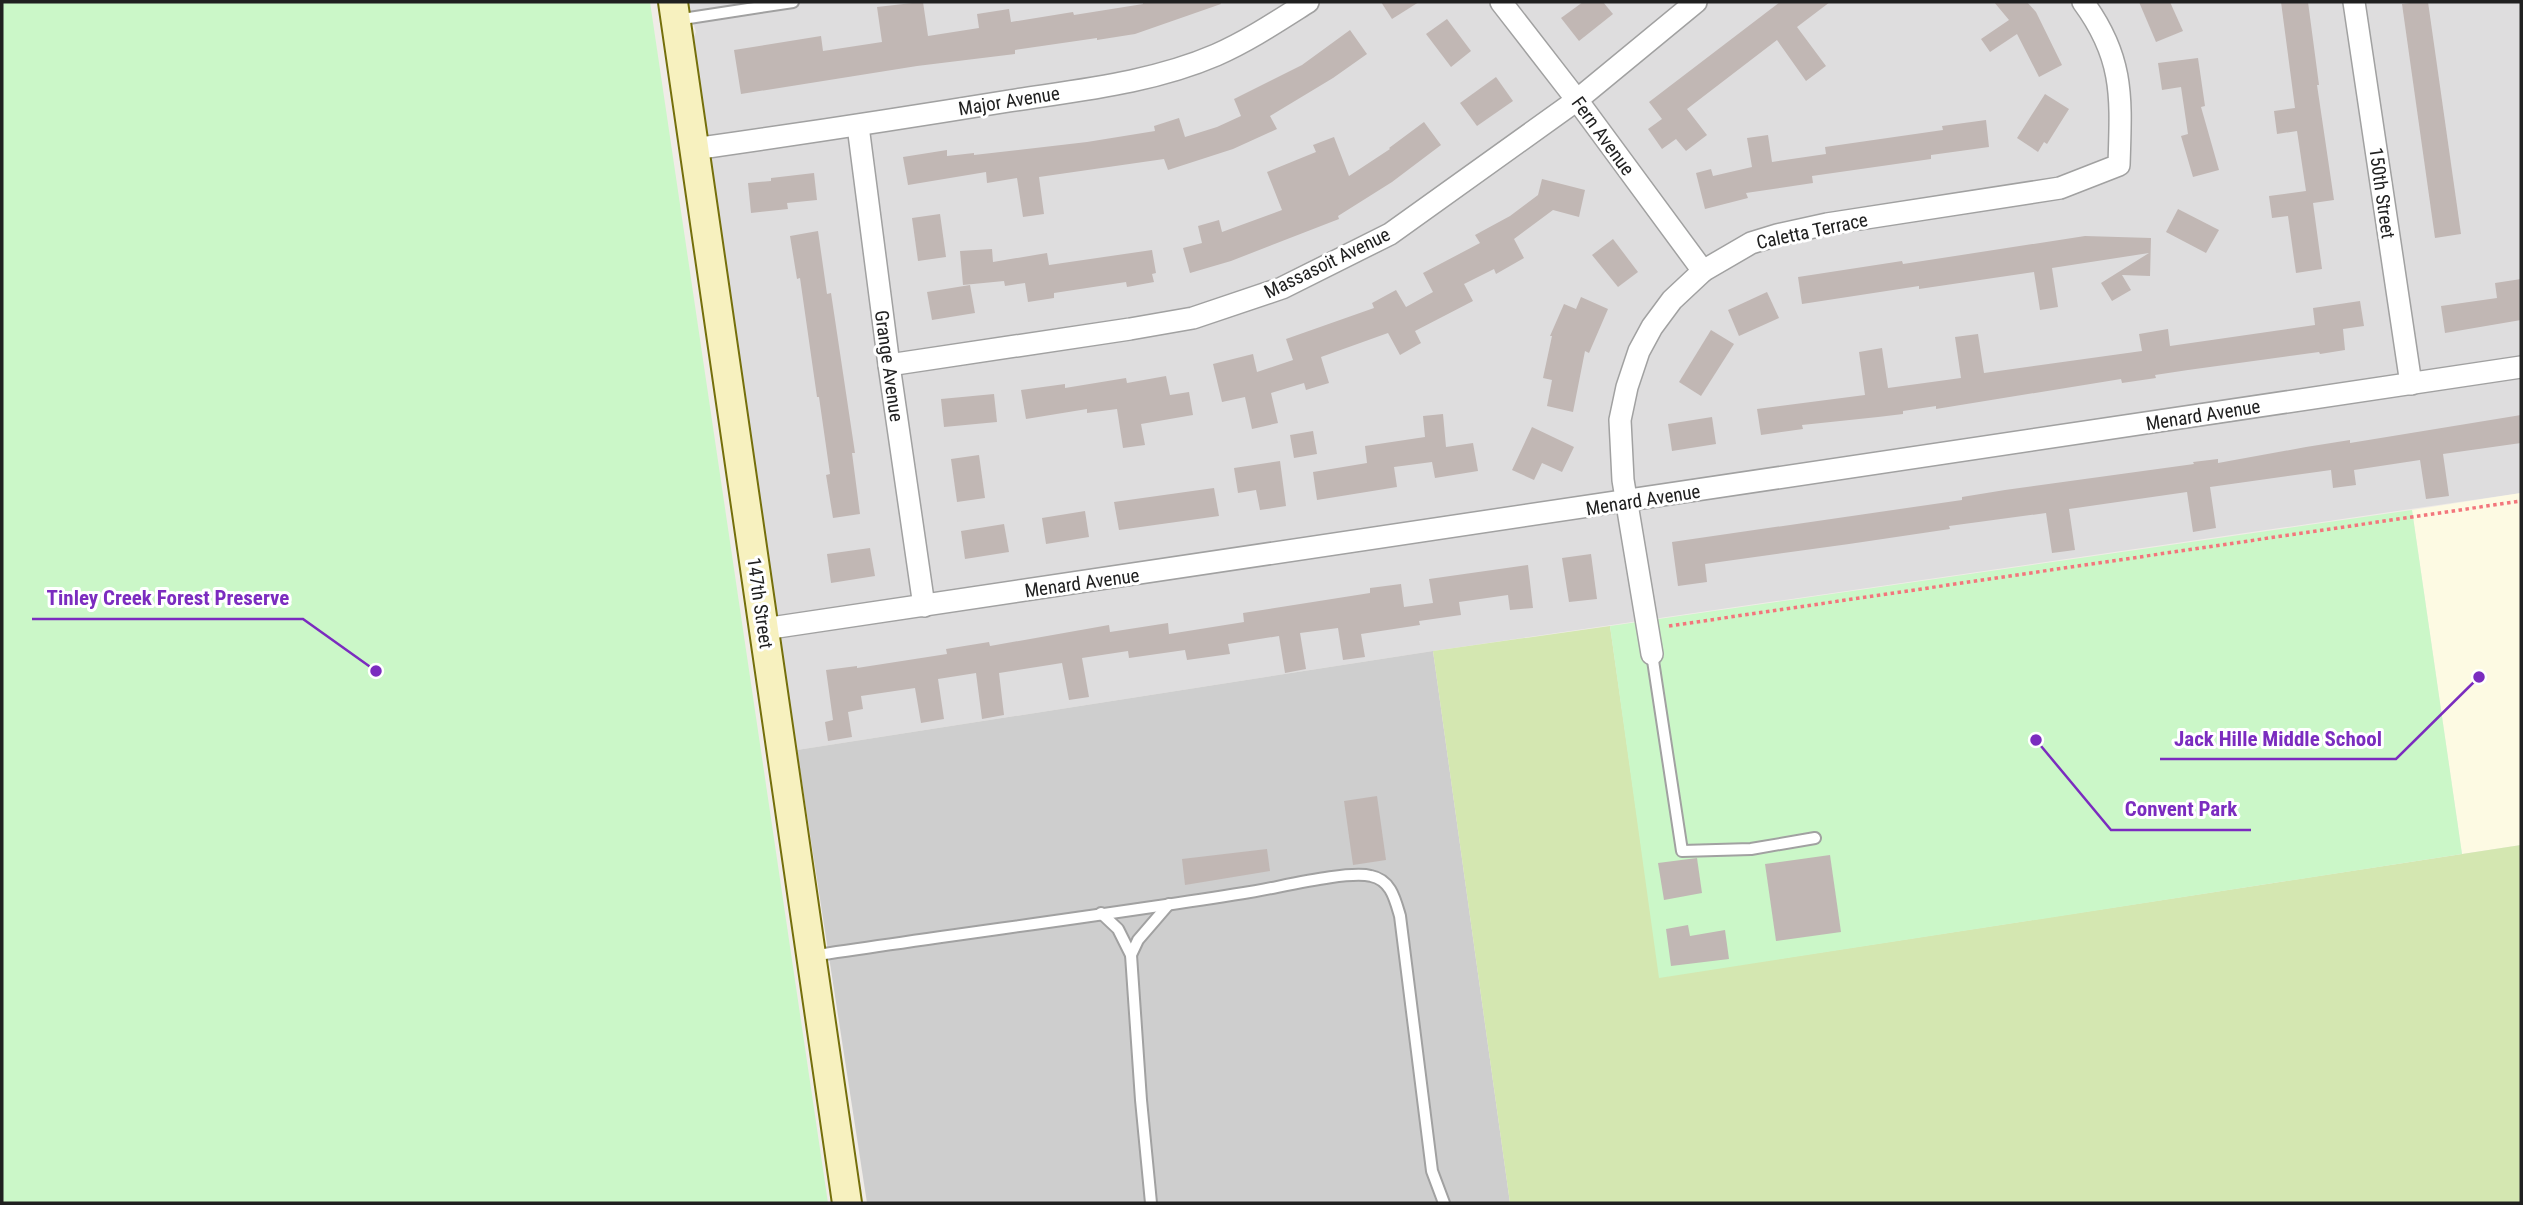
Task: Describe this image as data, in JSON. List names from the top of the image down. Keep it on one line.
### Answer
{"streets":{"main road":["147th Street"],"street":["Major Avenue","Fern Avenue","150th Street","Caletta Terrace","Massasoit Avenue","Grange Avenue","Menard Avenue"]},"crossings":[["Major Avenue","Grange Avenue"],["Major Avenue","147th Street"],["Fern Avenue","Caletta Terrace"],["Fern Avenue","Massasoit Avenue"],["150th Street","Menard Avenue"],["Caletta Terrace","Menard Avenue"],["Massasoit Avenue","Grange Avenue"],["Grange Avenue","Menard Avenue"],["Menard Avenue","147th Street"]],"places":["Tinley Creek Forest Preserve","Jack Hille Middle School","Convent Park"]}
